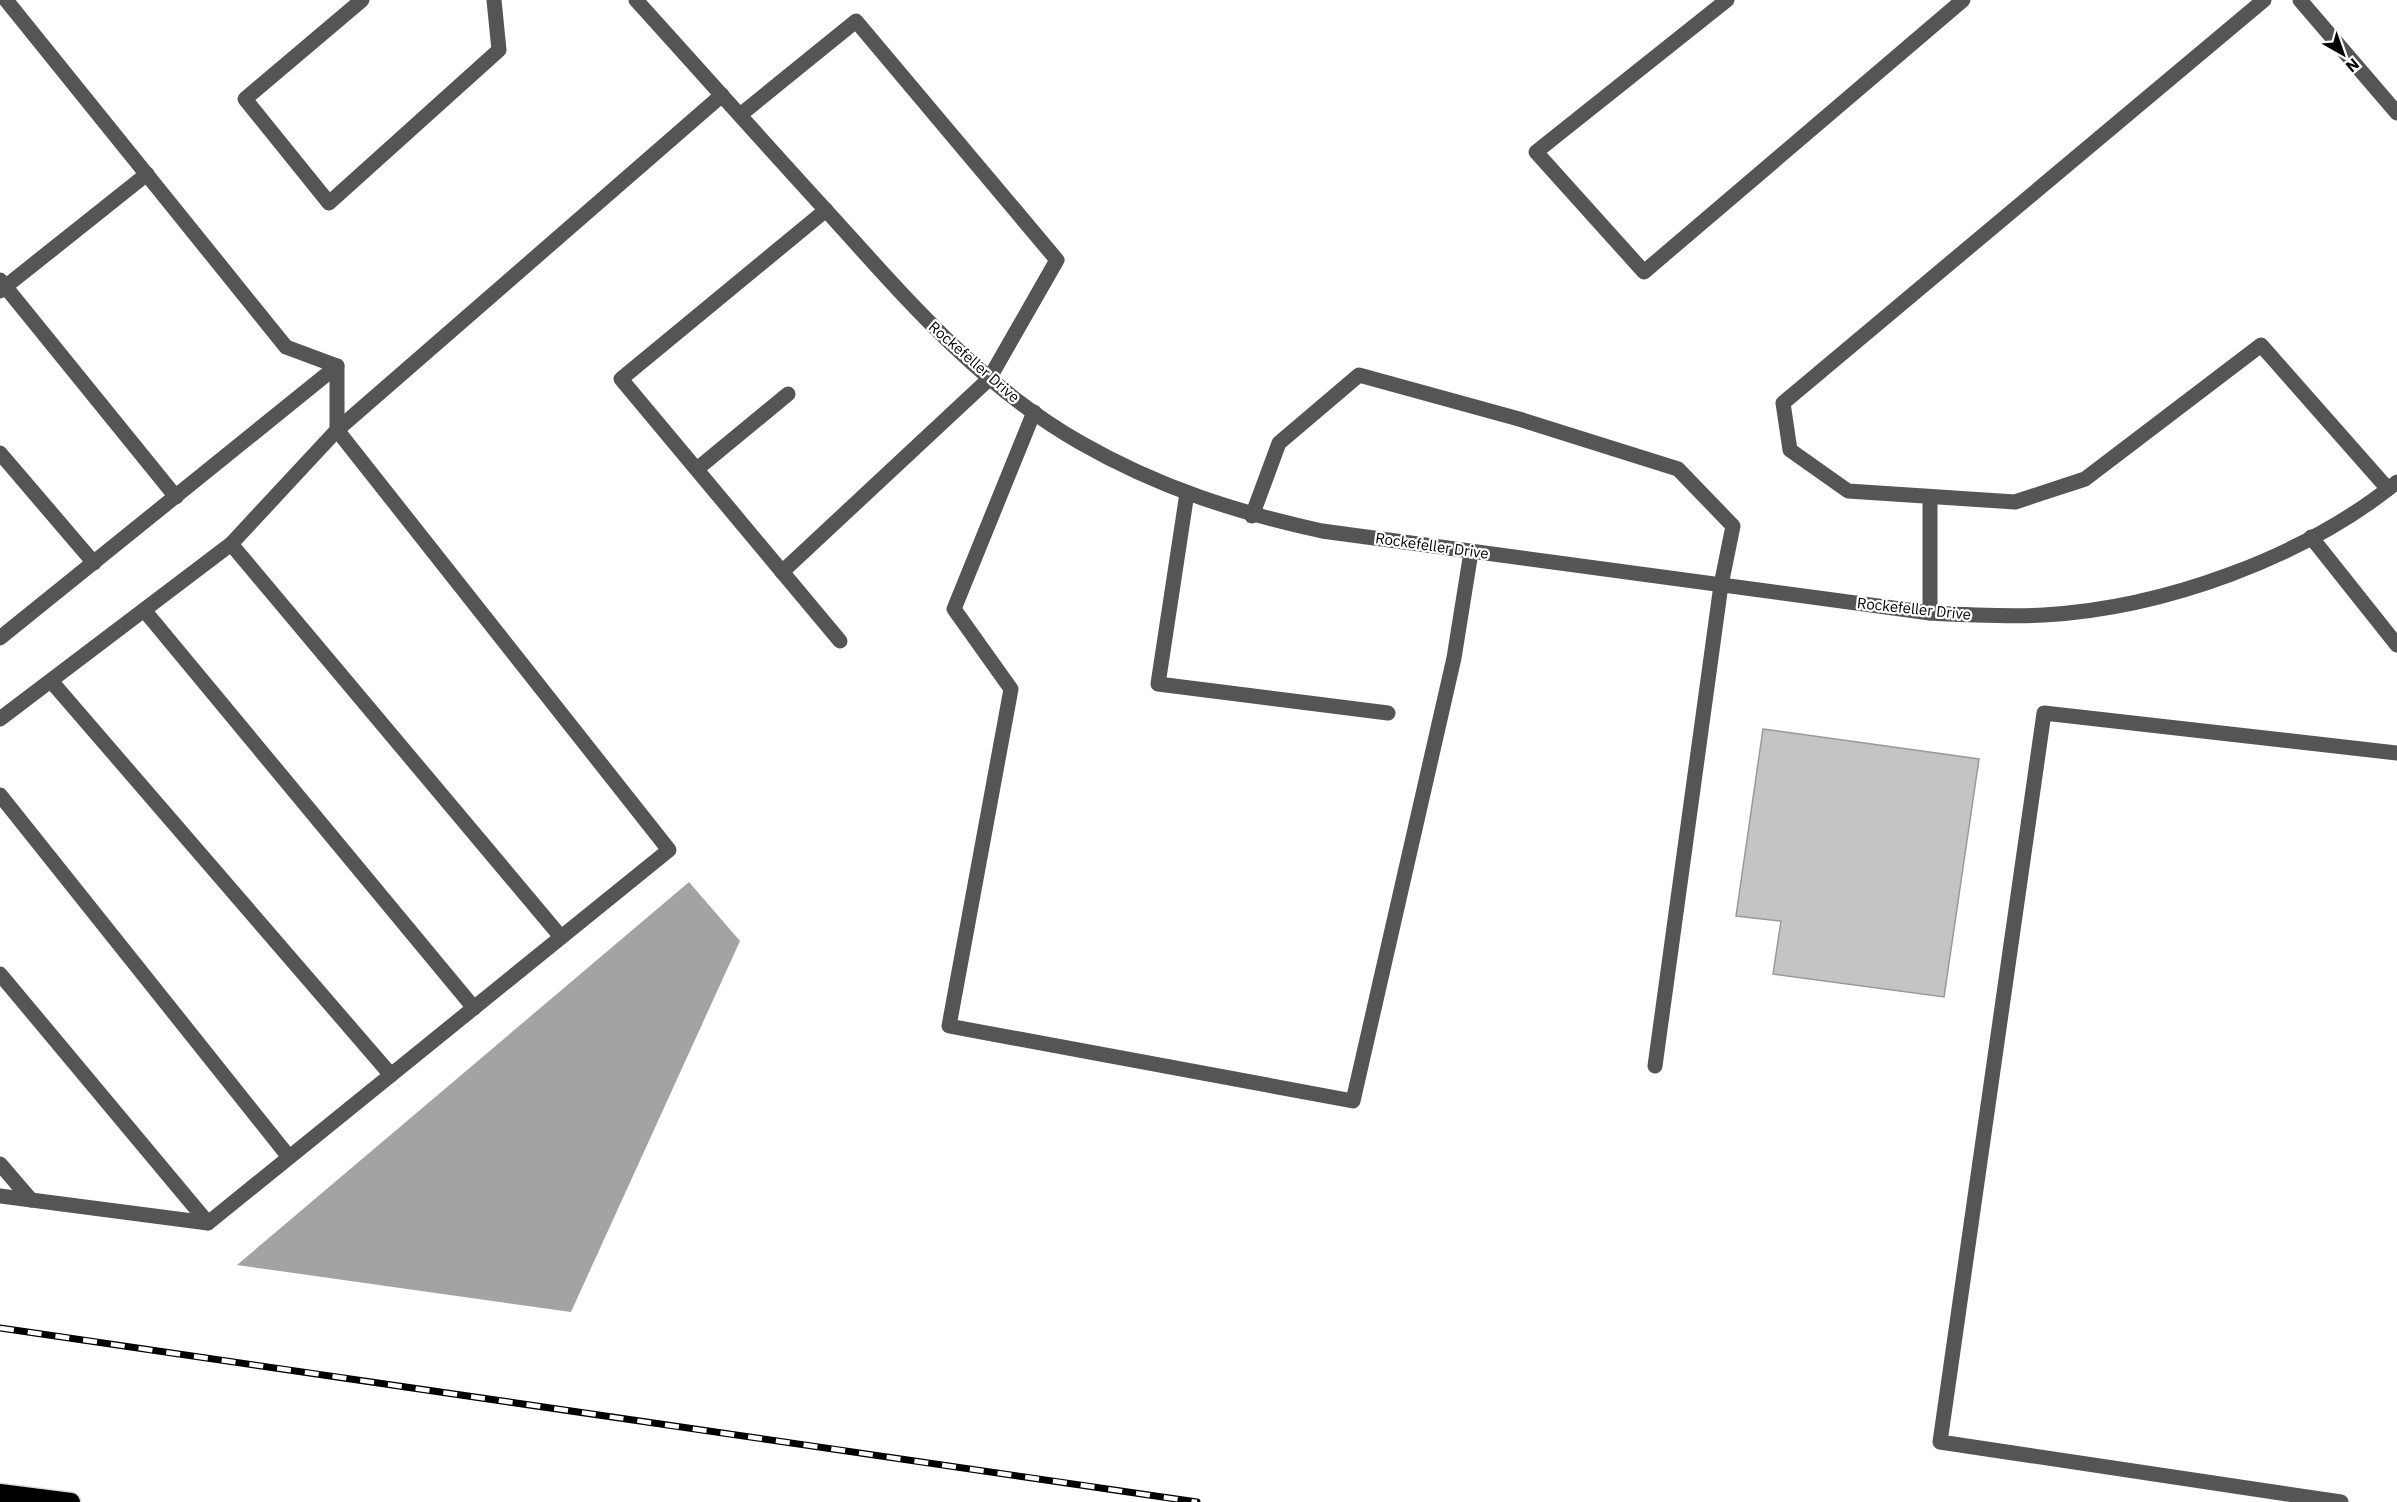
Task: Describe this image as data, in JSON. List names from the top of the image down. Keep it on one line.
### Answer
{"streets":{"street":["Rockefeller Drive"]},"north":"bottom right"}
